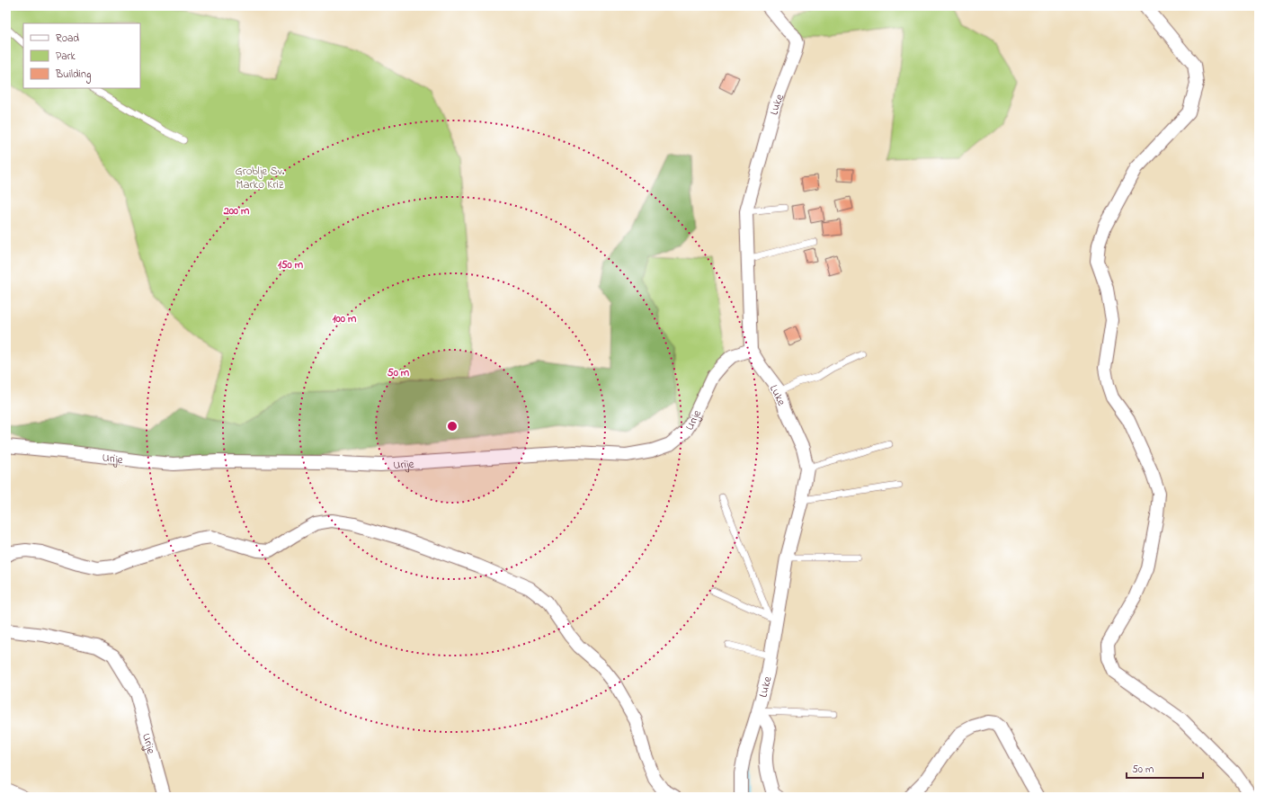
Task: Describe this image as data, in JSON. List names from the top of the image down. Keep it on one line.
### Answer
{"streets":{"street":["Luke","Urije"]},"crossings":[["Luke","Urije"]],"parks":["Groblje Sv. Marko Kriz"],"legend":["Road","Park","Building"],"scale_bar":"50 m","rings":["200 m","150 m","100 m","50 m"]}
